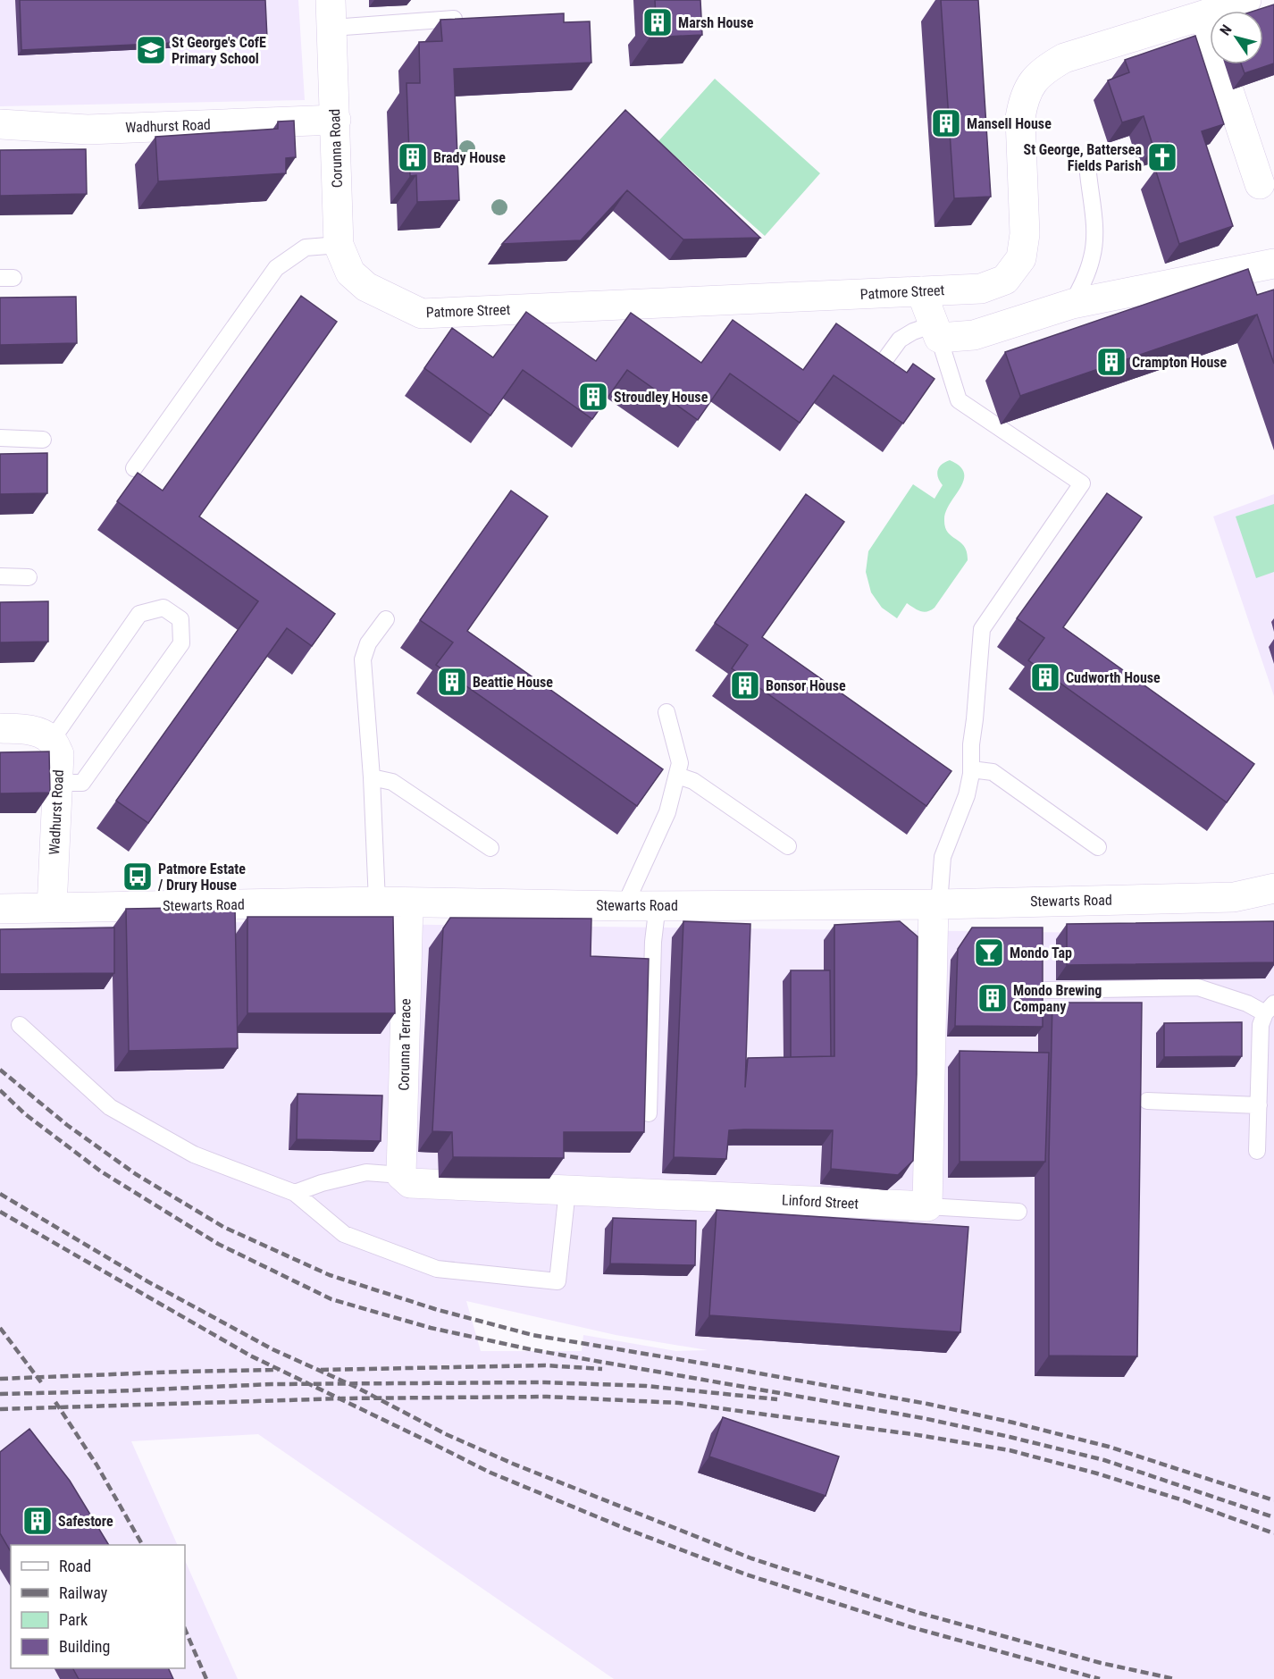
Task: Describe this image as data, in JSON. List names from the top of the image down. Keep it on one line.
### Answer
{"streets":{"street":["Wadhurst Road","Corunna Road","Patmore Street","Stewarts Road","Corunna Terrace","Linford Street"]},"crossings":[["Wadhurst Road","Corunna Road"],["Wadhurst Road","Stewarts Road"],["Corunna Road","Patmore Street"],["Stewarts Road","Corunna Terrace"],["Corunna Terrace","Linford Street"]],"places":{"building":["Marsh House","Mansell House","Brady House","Crampton House","Stroudley House","Cudworth House","Beattie House","Bonsor House","Mondo Brewing Company","Safestore"],"school or university":["St George's CofE Primary School"],"church":["St George, Battersea Fields Parish"],"bus stop":["Patmore Estate / Drury House"],"bar":["Mondo Tap"]},"legend":["Road","Railway","Park","Building"],"north":"top left"}
